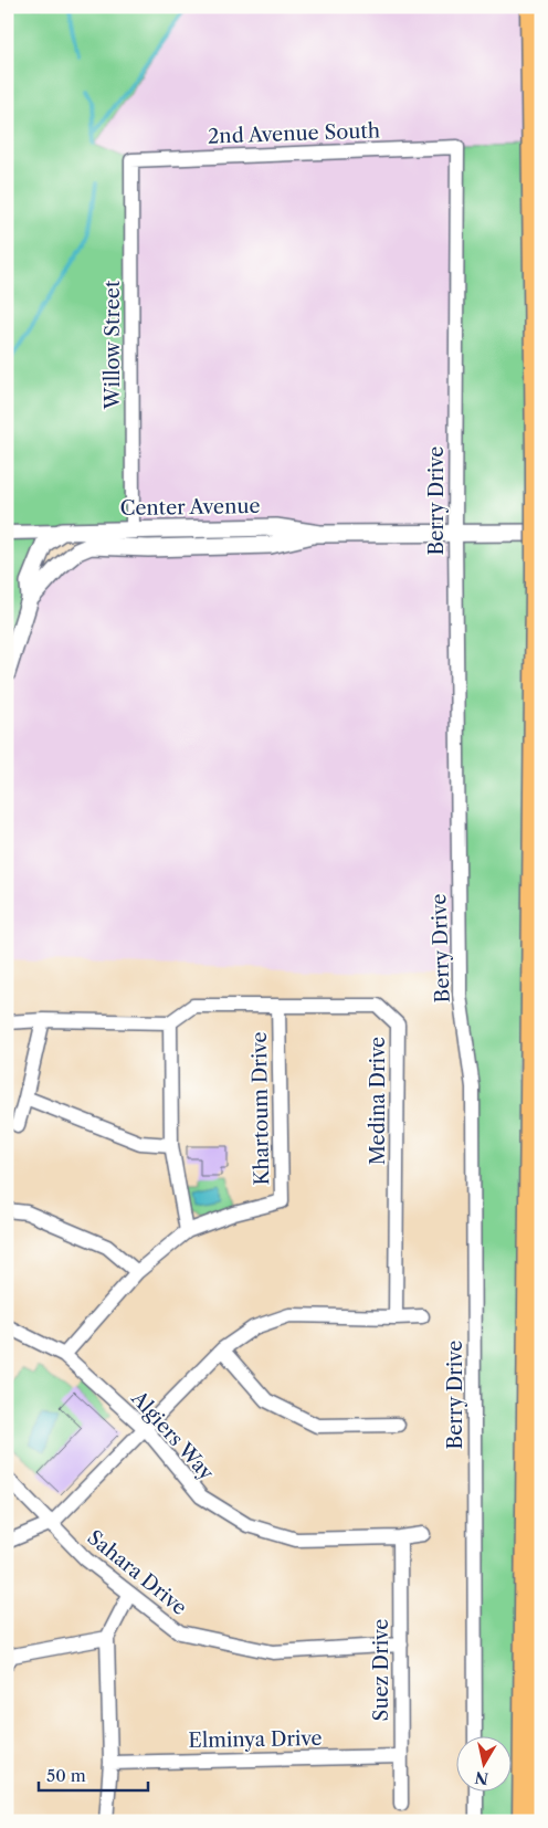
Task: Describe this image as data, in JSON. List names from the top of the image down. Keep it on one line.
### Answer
{"streets":{"street":["2nd Avenue South","Willow Street","Berry Drive","Center Avenue","Medina Drive","Khartoum Drive","Algiers Way","Sahara Drive","Suez Drive","Elminya Drive"]},"crossings":[["2nd Avenue South","Willow Street"],["2nd Avenue South","Berry Drive"],["Willow Street","Center Avenue"],["Berry Drive","Center Avenue"],["Medina Drive","Khartoum Drive"],["Khartoum Drive","Algiers Way"],["Algiers Way","Suez Drive"],["Sahara Drive","Suez Drive"],["Suez Drive","Elminya Drive"]],"scale_bar":"50 m","north":"bottom"}
